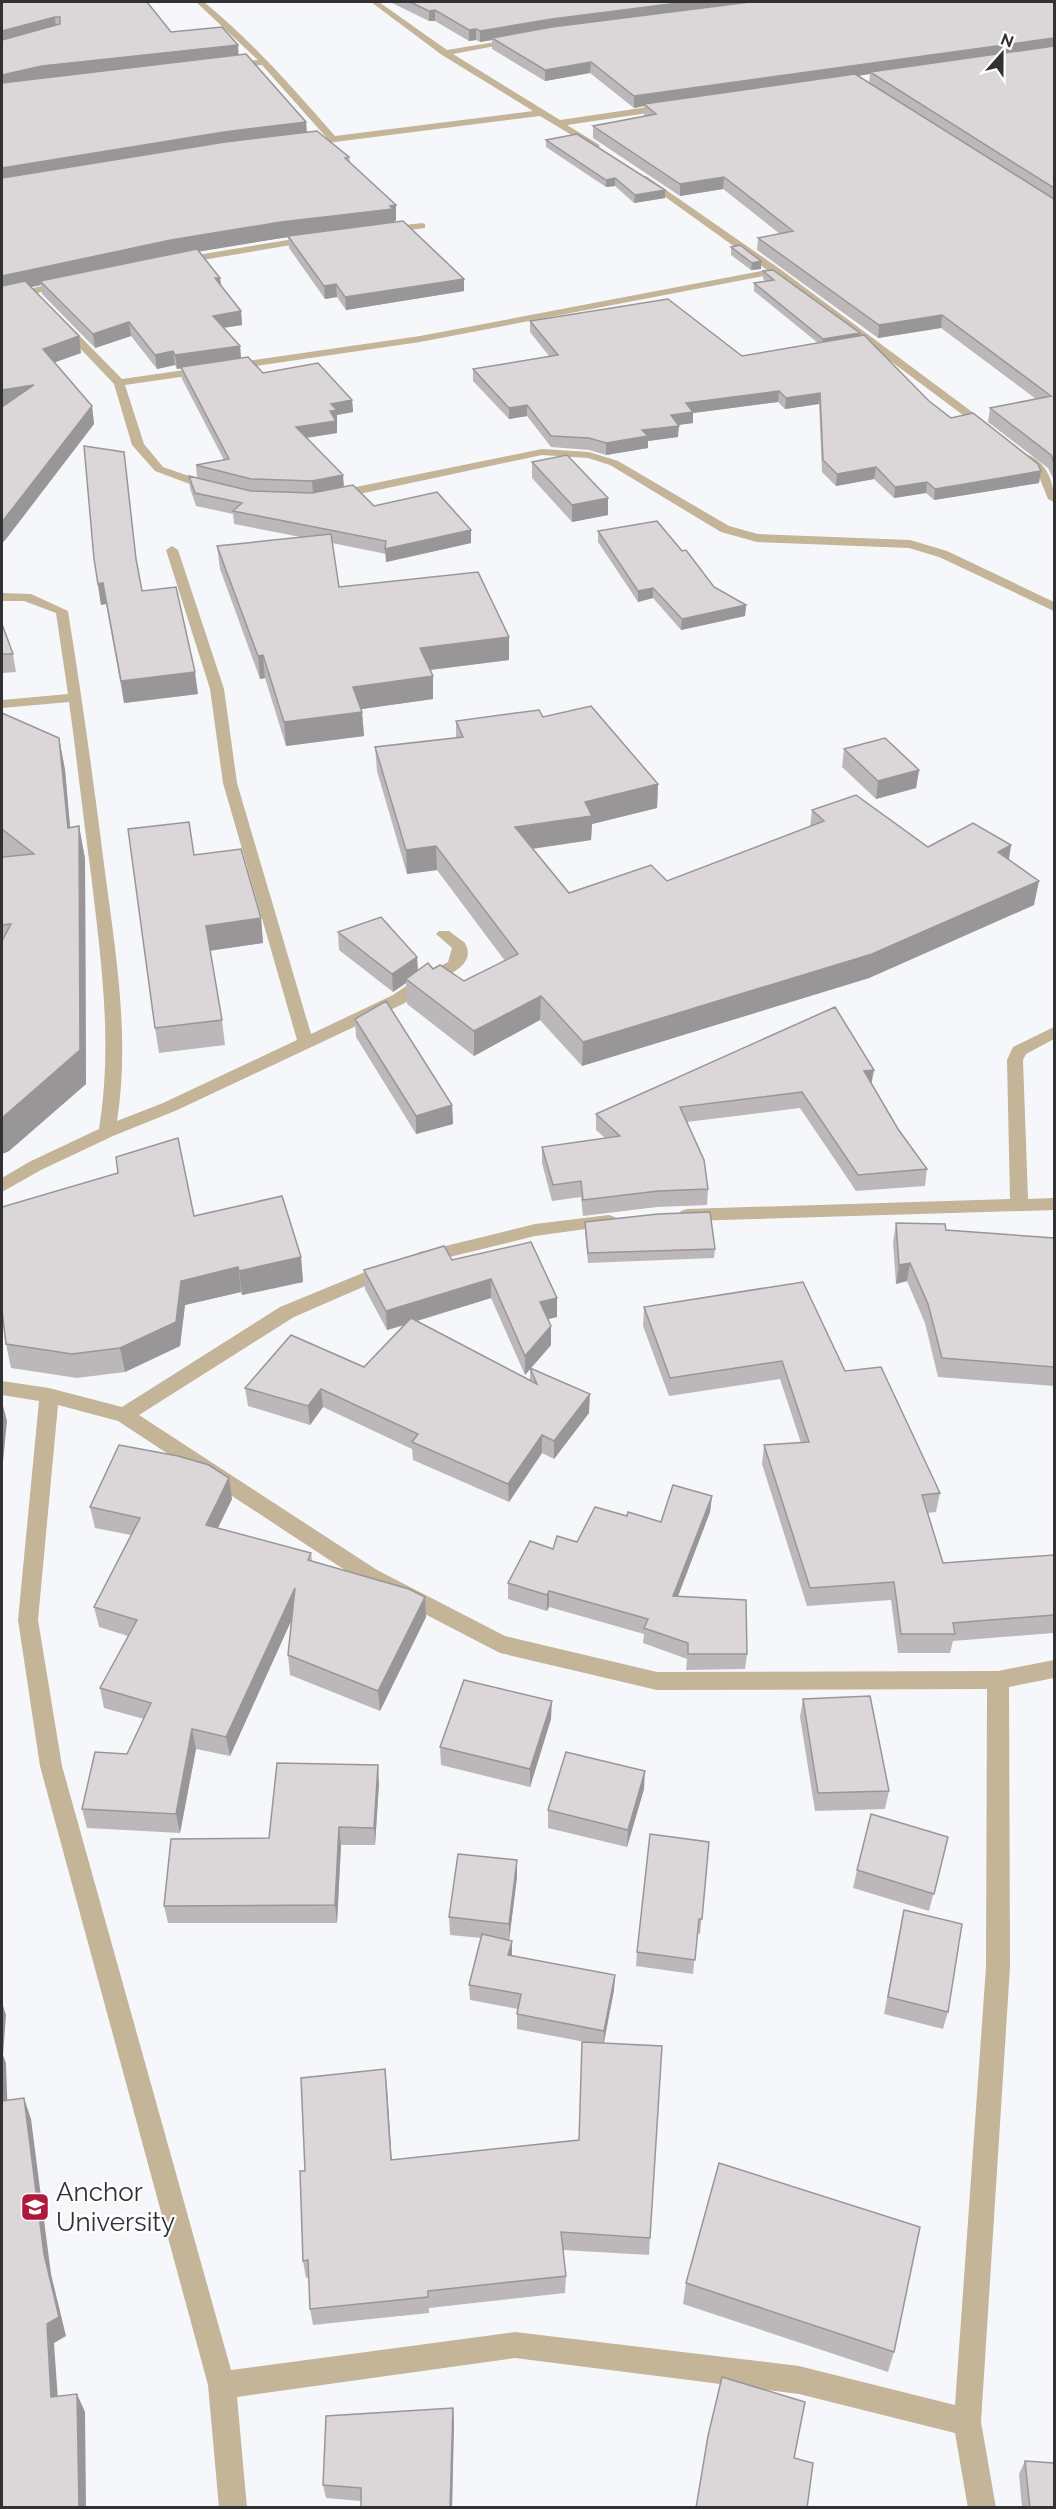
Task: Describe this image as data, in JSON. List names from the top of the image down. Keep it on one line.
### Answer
{"places":{"school or university":["Anchor University"]},"north":"top"}
